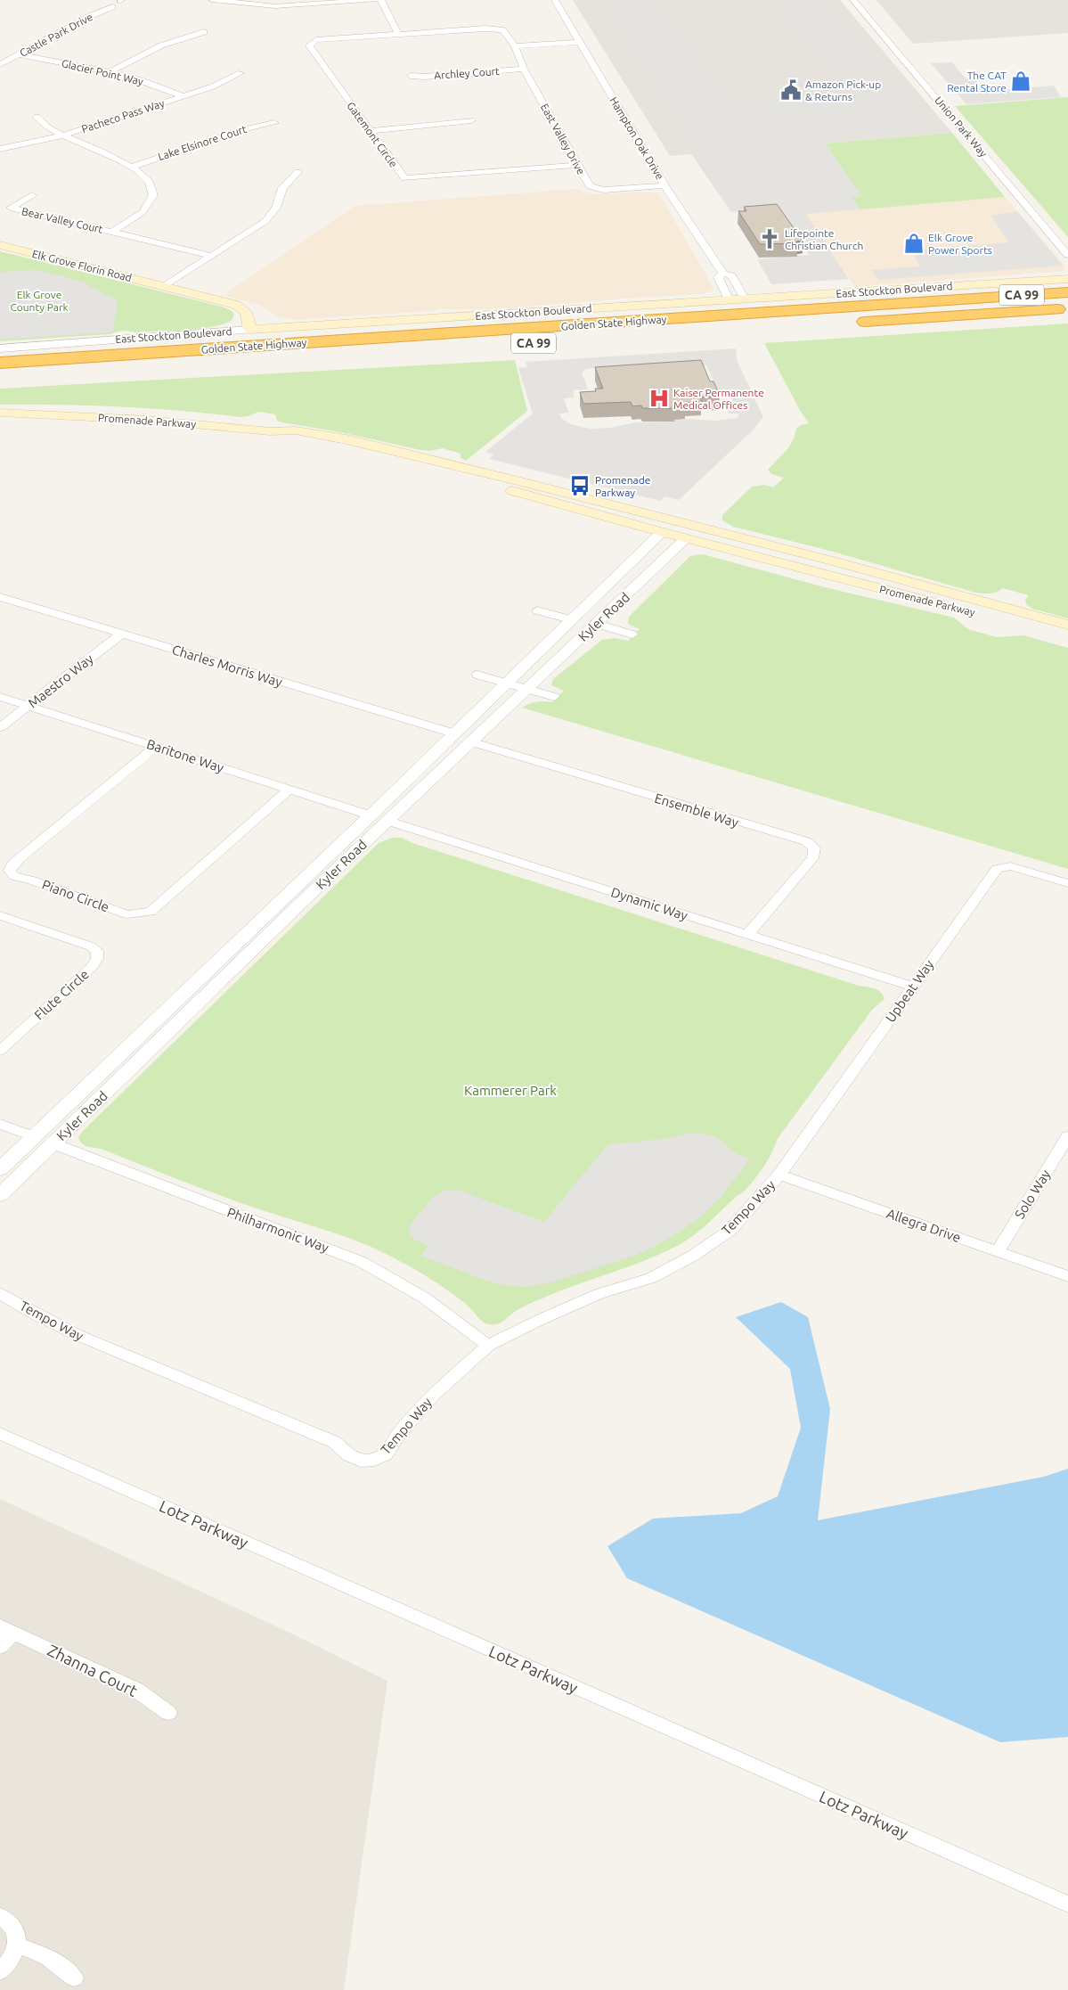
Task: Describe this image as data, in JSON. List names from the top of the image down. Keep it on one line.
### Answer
{"streets":{"highway":["CA 99","Golden State Highway"],"main road":["Elk Grove Florin Road","East Stockton Boulevard","Promenade Parkway"],"street":["Castle Park Drive","Glacier Point Way","Archley Court","Pacheco Pass Way","Union Park Way","Gatemont Circle","Hampton Oak Drive","East Valley Drive","Lake Elsinore Court","Bear Valley Court","Kyler Road","Charles Morris Way","Maestro Way","Baritone Way","Ensemble Way","Piano Circle","Dynamic Way","Upbeat Way","Flute Circle","Solo Way","Tempo Way","Allegra Drive","Philharmonic Way","Lotz Parkway","Zhanna Court"]},"crossings":[["Castle Park Drive","Glacier Point Way"],["Glacier Point Way","Pacheco Pass Way"],["Archley Court","East Valley Drive"],["Gatemont Circle","East Valley Drive"],["Hampton Oak Drive","East Valley Drive"],["Hampton Oak Drive","East Stockton Boulevard"],["Elk Grove Florin Road","East Stockton Boulevard"],["Promenade Parkway","Kyler Road"],["Kyler Road","Charles Morris Way"],["Kyler Road","Baritone Way"],["Kyler Road","Ensemble Way"],["Kyler Road","Dynamic Way"],["Kyler Road","Philharmonic Way"],["Charles Morris Way","Maestro Way"],["Maestro Way","Baritone Way"],["Baritone Way","Piano Circle"],["Ensemble Way","Dynamic Way"],["Dynamic Way","Upbeat Way"],["Upbeat Way","Tempo Way"],["Upbeat Way","Allegra Drive"],["Solo Way","Allegra Drive"],["Tempo Way","Allegra Drive"],["Tempo Way","Philharmonic Way"]],"parks":["Elk Grove County Park","Kammerer Park"],"places":{"shop":["The CAT Rental Store","Elk Grove Power Sports"],"public building":["Amazon Pick-up & Returns"],"church":["Lifepointe Christian Church"],"hospital":["Kaiser Permanente Medical Offices"],"bus stop":["Promenade Parkway"]}}
